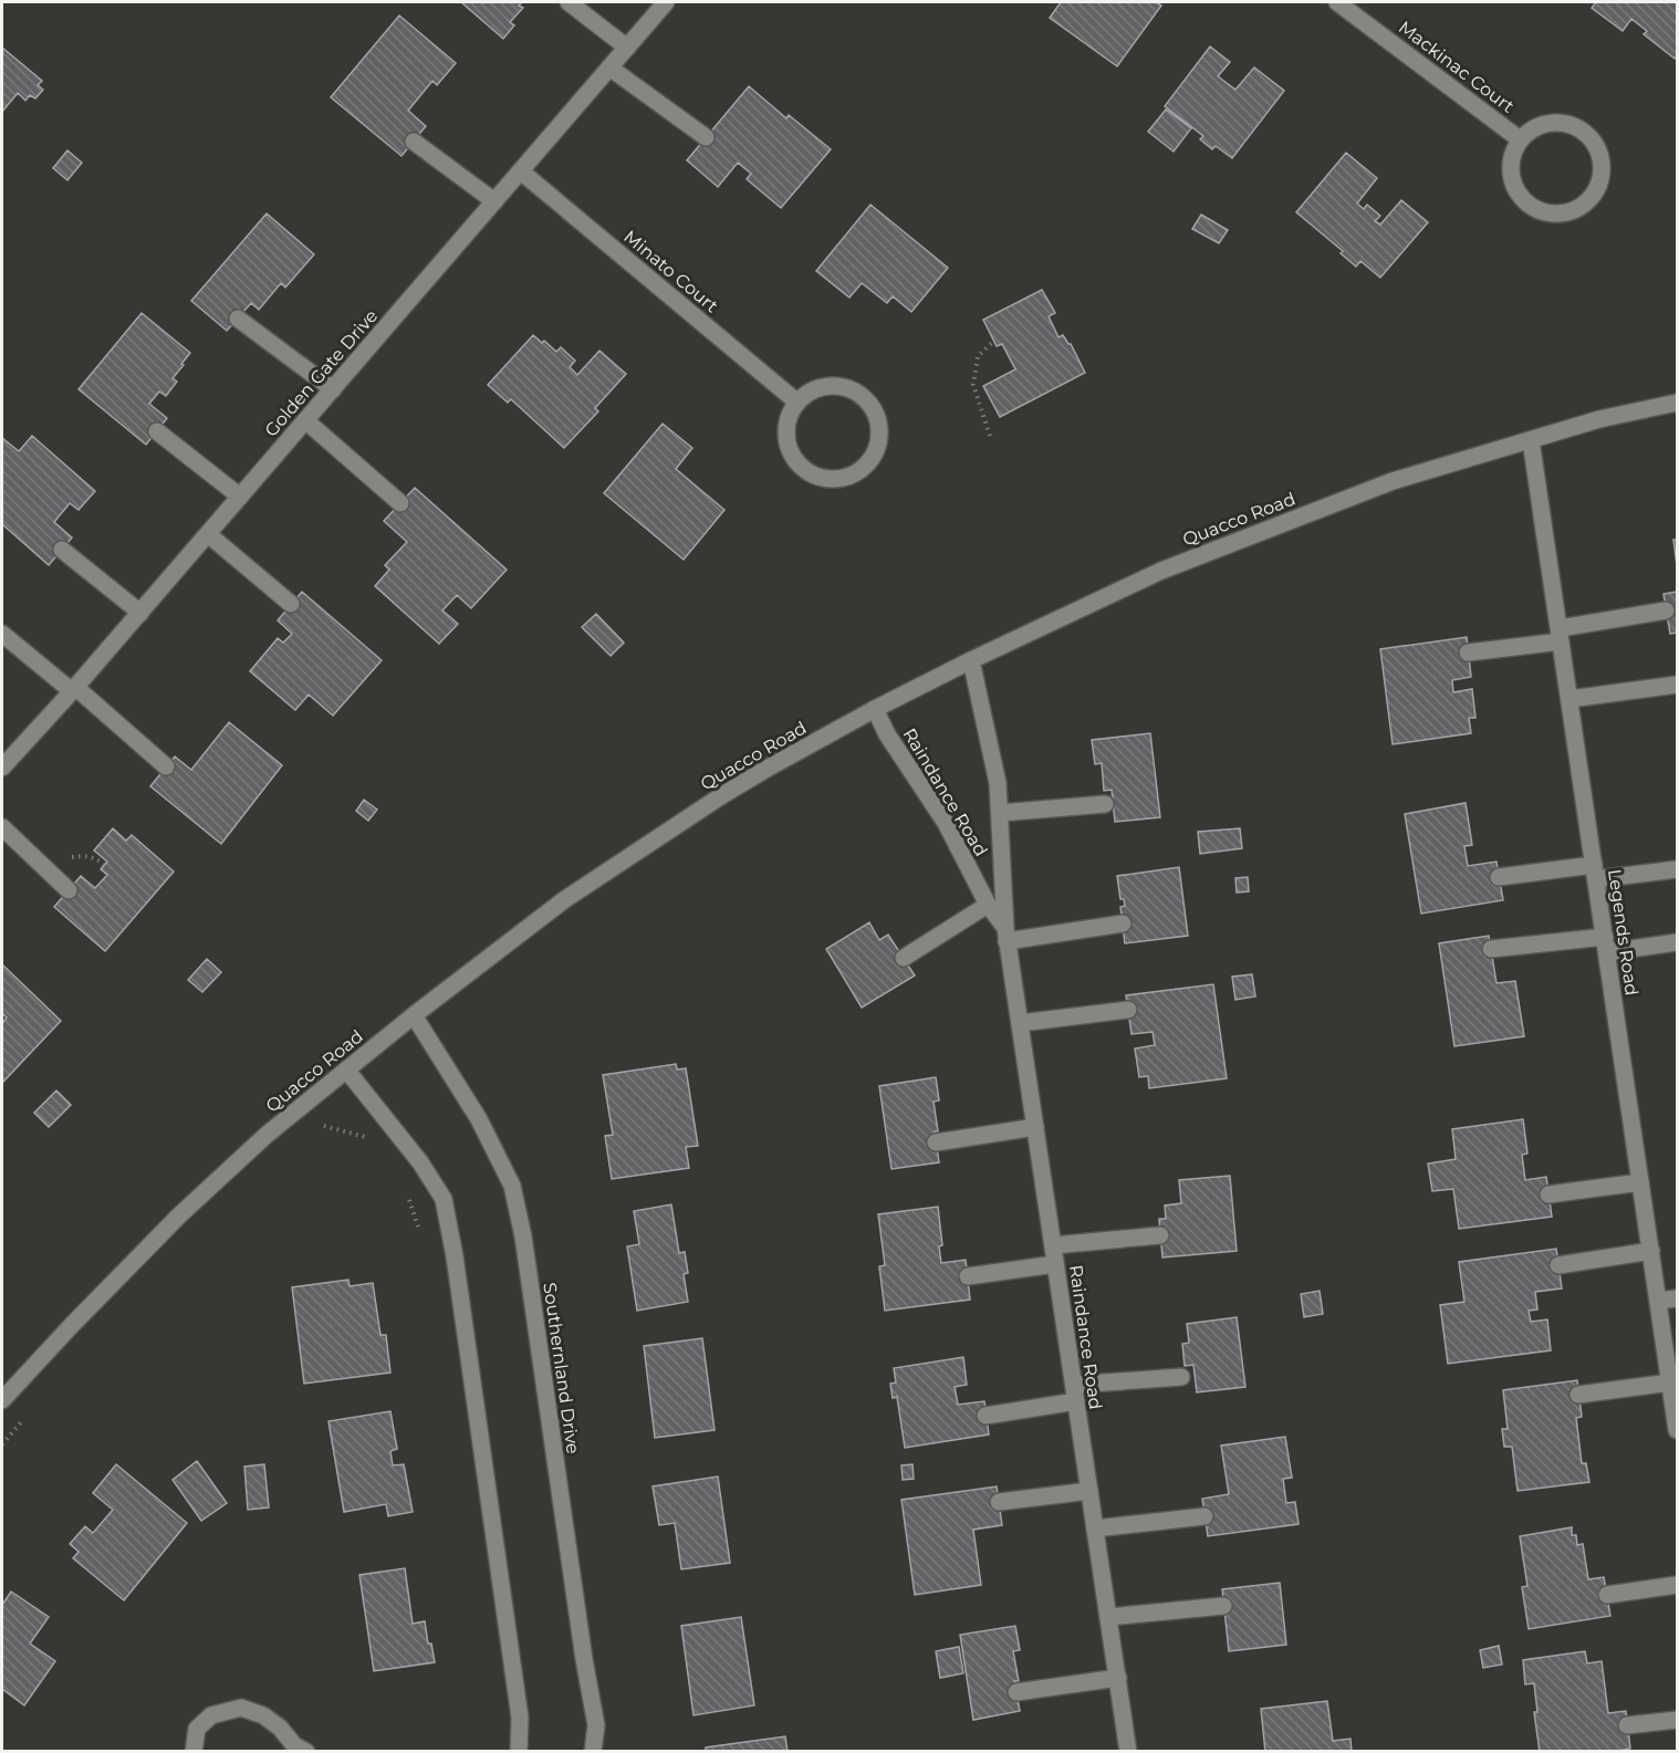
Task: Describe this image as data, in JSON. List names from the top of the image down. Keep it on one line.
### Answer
{"streets":{"street":["Mackinac Court","Minato Court","Golden Gate Drive","Quacco Road","Raindance Road","Legends Road","Southernland Drive"]},"crossings":[["Minato Court","Golden Gate Drive"],["Quacco Road","Raindance Road"],["Quacco Road","Legends Road"],["Quacco Road","Southernland Drive"]]}
